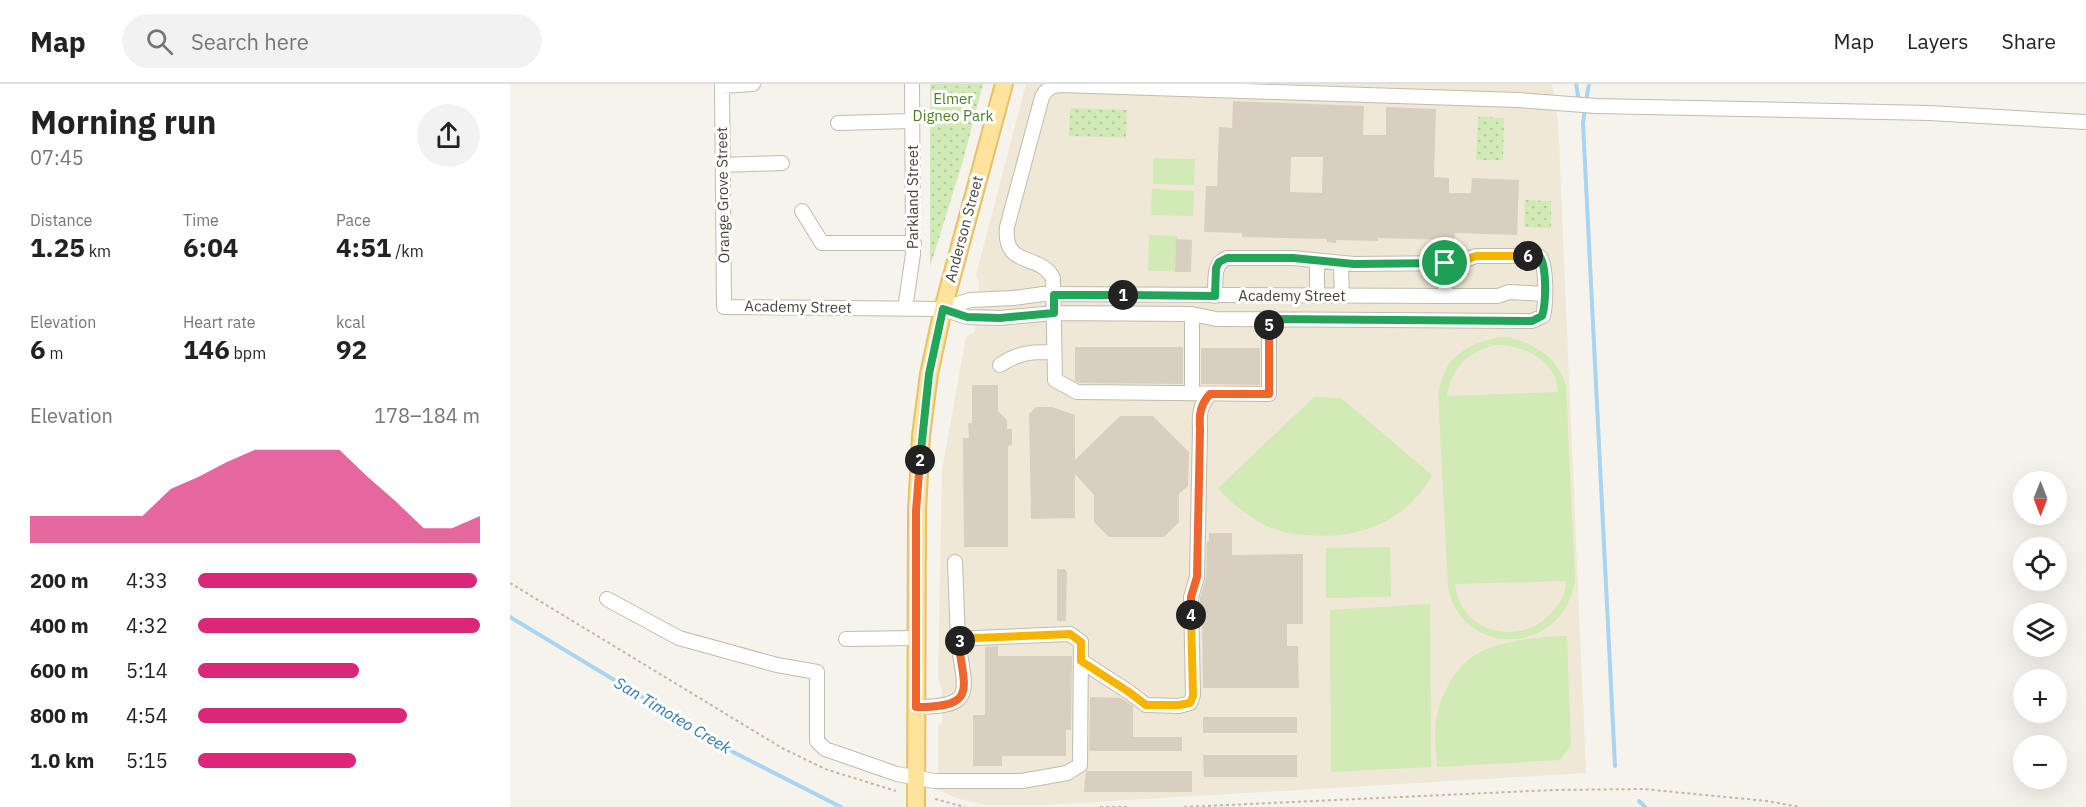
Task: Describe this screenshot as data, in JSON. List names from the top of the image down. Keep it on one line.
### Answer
{"streets":{"main road":["Anderson Street"],"street":["Orange Grove Street","Parkland Street","Academy Street"]},"crossings":[["Orange Grove Street","Academy Street"],["Parkland Street","Academy Street"],["Anderson Street","Academy Street"]],"water":["San Timoteo Creek"],"parks":["Elmer Digneo Park"],"north":"bottom","page":{"header":"Map","search":"Search here","nav":["Map","Layers","Share"],"heading":["Morning run","07:45"],"stats":[["Distance","1.25 km"],["Time","6:04"],["Pace","4:51 /km"],["Elevation","6 m"],["Heart rate","146 bpm"],["kcal","92"]],"pins":["6","1","5","2","4","3"],"chart":["Elevation","178–184 m"],"map_buttons":["+","−"],"list":[{"name":"200 m","note":"4:33"},{"name":"400 m","note":"4:32"},{"name":"600 m","note":"5:14"},{"name":"800 m","note":"4:54"},{"name":"1.0 km","note":"5:15"}]}}
